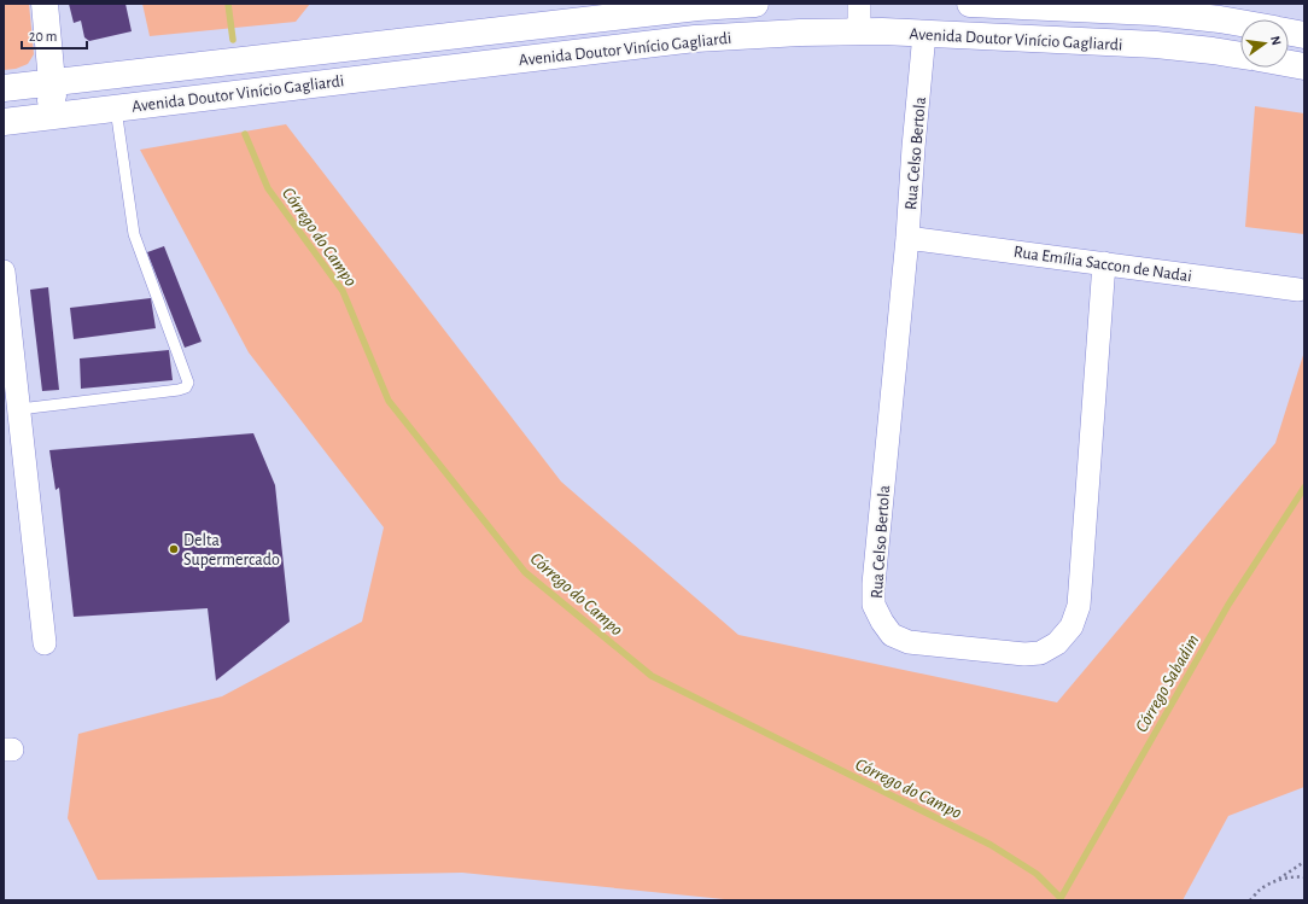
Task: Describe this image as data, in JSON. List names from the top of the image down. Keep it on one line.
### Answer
{"streets":{"street":["Avenida Doutor Vinício Gagliardi","Rua Celso Bertola","Rua Emília Saccon de Nadai"]},"crossings":[["Avenida Doutor Vinício Gagliardi","Rua Celso Bertola"],["Rua Celso Bertola","Rua Emília Saccon de Nadai"]],"water":["Córrego do Campo","Córrego Sabadim"],"places":["Delta Supermercado"],"scale_bar":"20 m","north":"right"}
